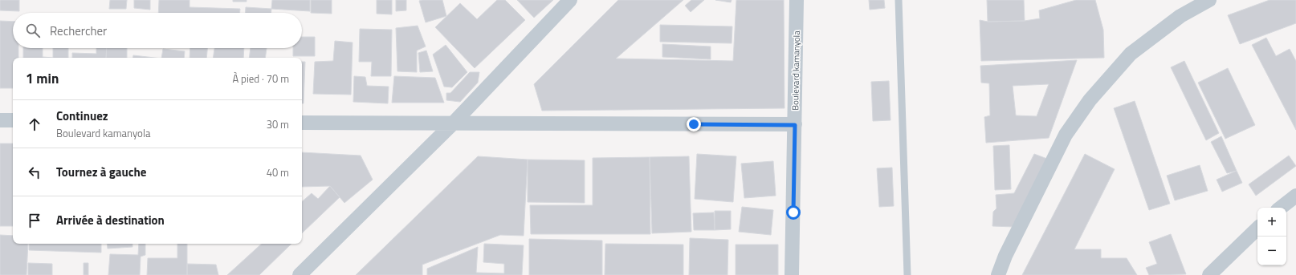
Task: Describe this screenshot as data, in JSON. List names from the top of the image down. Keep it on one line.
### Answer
{"streets":{"street":["Boulevard kamanyola"]},"page":{"search":"Rechercher","heading":["1 min","À pied · 70 m"],"list":[["Continuez","Boulevard kamanyola","30 m"],["Tournez à gauche","40 m"],"Arrivée à destination"],"map_buttons":["+","−"]}}
